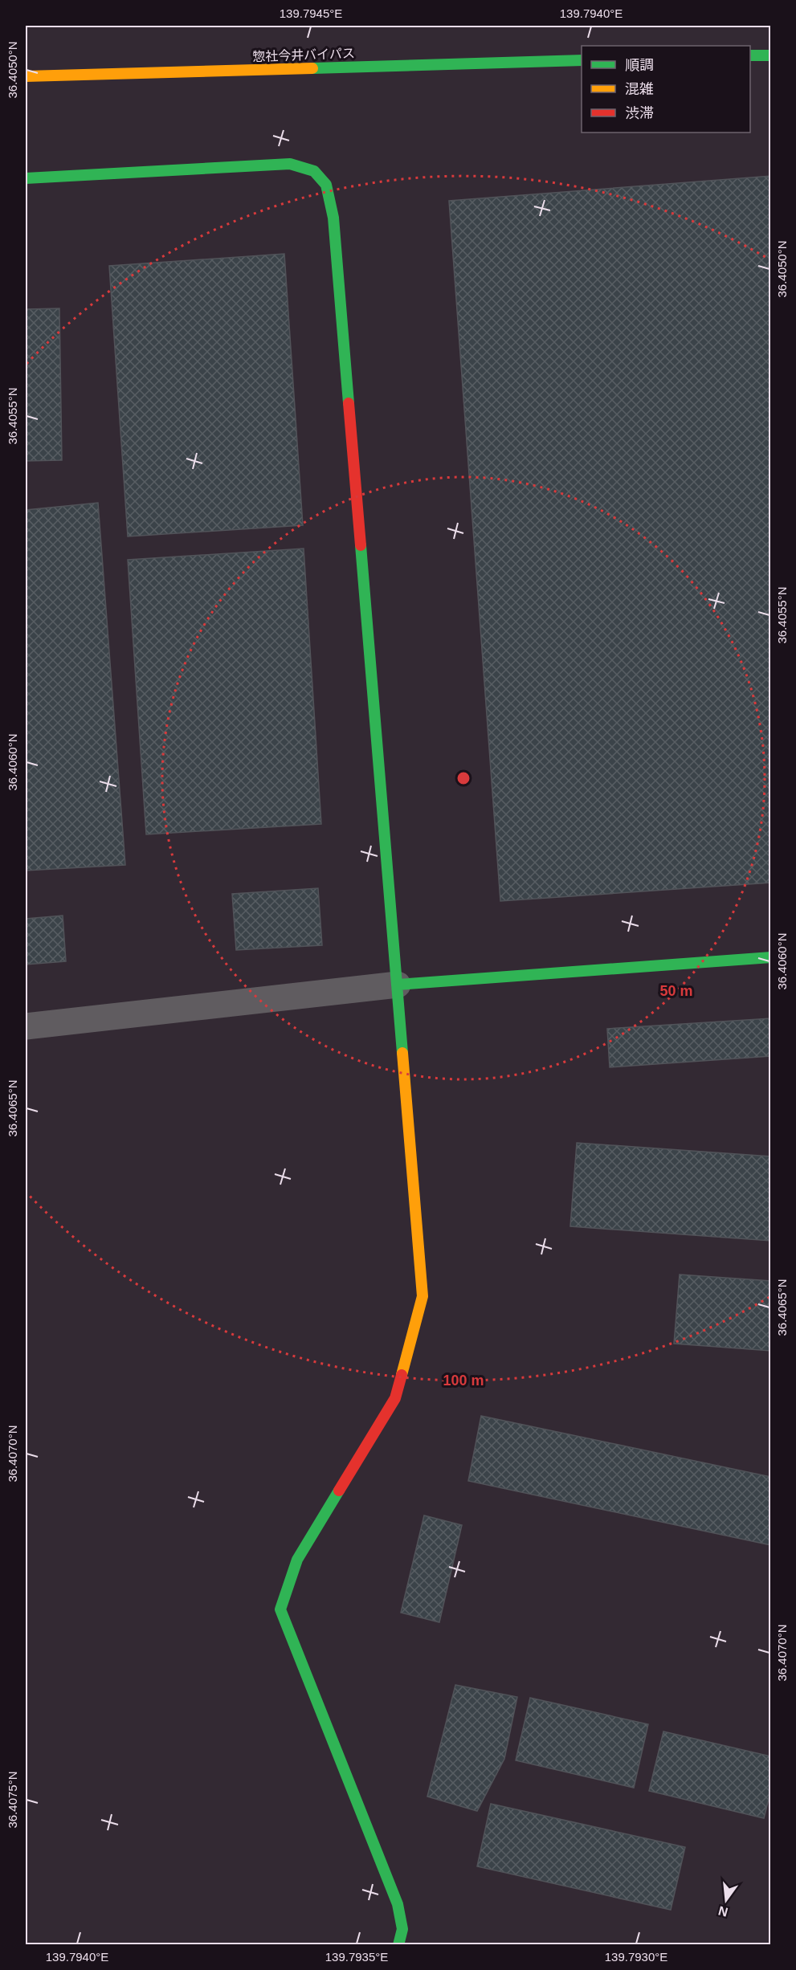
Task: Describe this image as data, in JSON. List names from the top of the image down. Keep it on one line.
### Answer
{"streets":{"street":["惣社今井バイパス"]},"legend":["順調","混雑","渋滞"],"north":"bottom","coordinates":["139.7945°E","139.7940°E","36.4050°N","36.4055°N","36.4060°N","36.4065°N","36.4070°N","36.4075°N","139.7935°E","139.7930°E"],"rings":["50 m","100 m"]}
